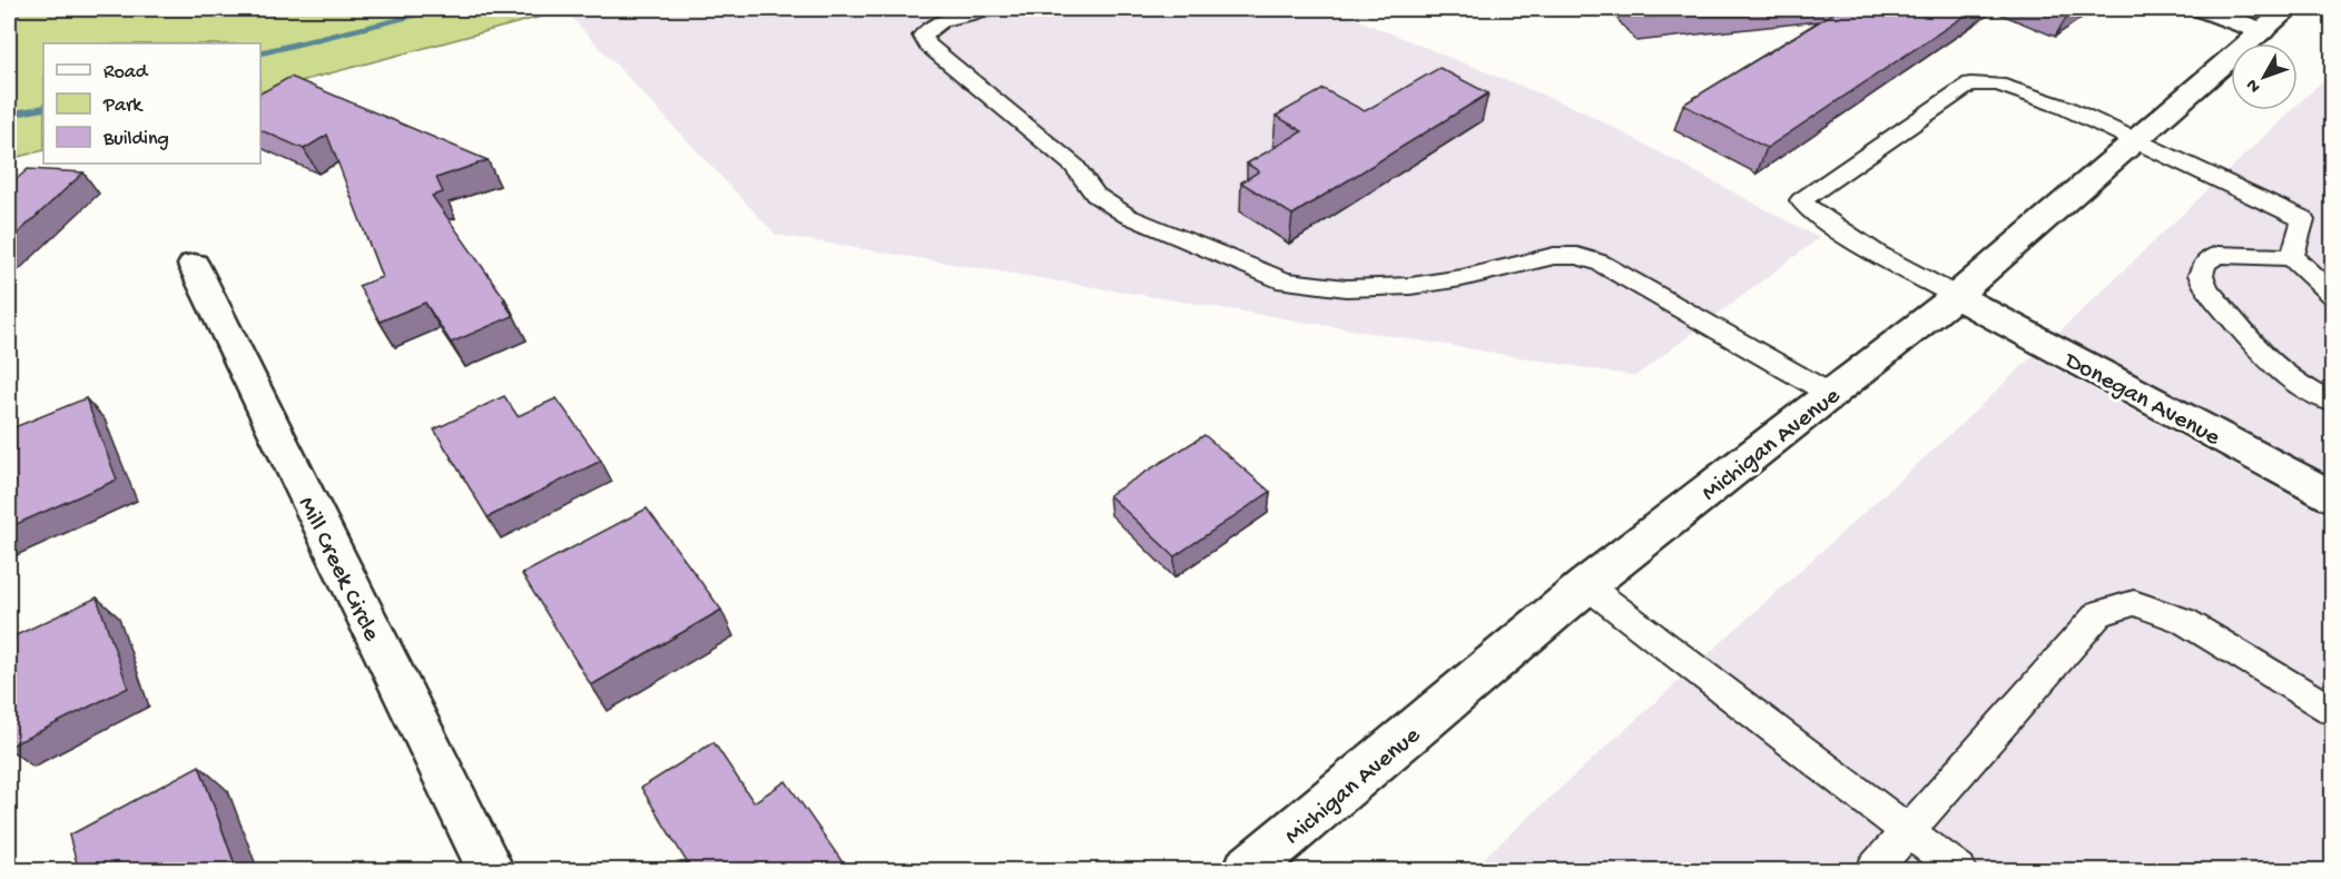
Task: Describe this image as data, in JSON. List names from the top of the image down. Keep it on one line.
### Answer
{"streets":{"main road":["Donegan Avenue","Michigan Avenue","Mill Creek Circle"]},"crossings":[["Donegan Avenue","Michigan Avenue"]],"legend":["Road","Park","Building"],"north":"bottom left"}
